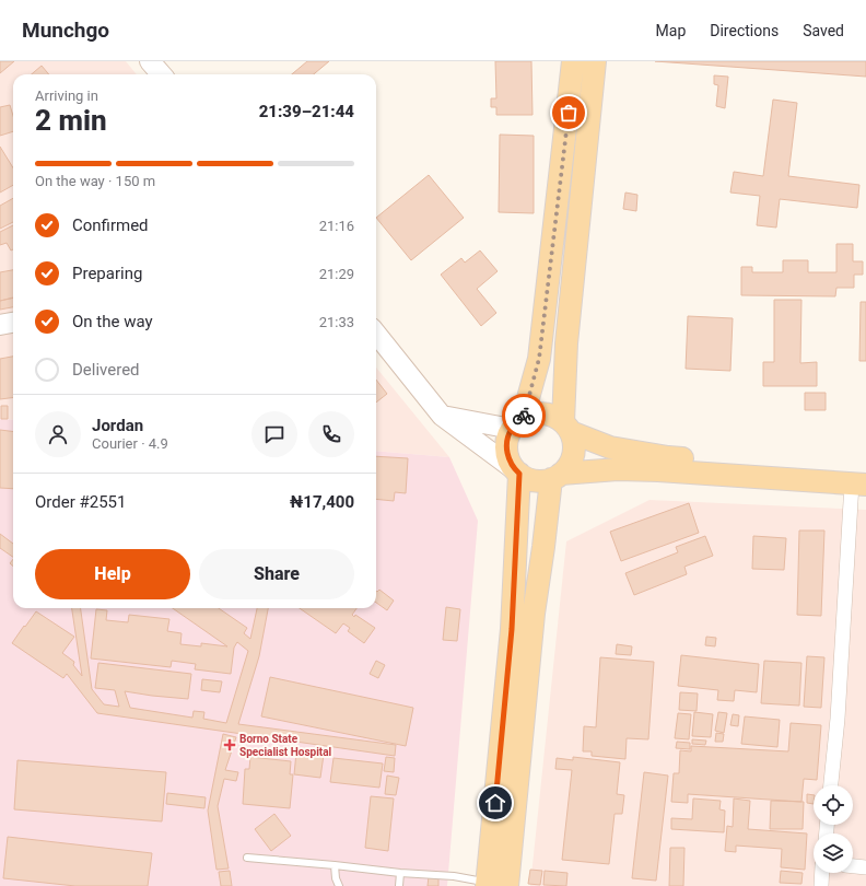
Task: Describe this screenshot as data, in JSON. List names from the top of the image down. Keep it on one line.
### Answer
{"places":{"health":["Borno State Specialist Hospital"]},"page":{"header":"Munchgo","nav":["Map","Directions","Saved"],"heading":["2 min","Arriving in","21:39–21:44"],"panel":["Jordan","Courier · 4.9","Order #2551","₦17,400"],"bar":"On the way · 150 m","list":[["Confirmed","21:16"],["Preparing","21:29"],["On the way","21:33"],"Delivered"],"buttons":["Help","Share"]}}
